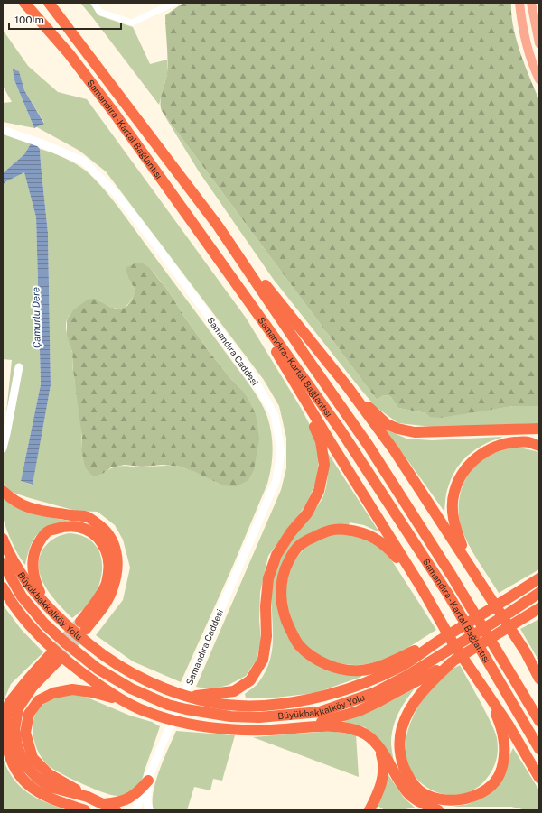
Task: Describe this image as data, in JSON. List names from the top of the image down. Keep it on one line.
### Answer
{"streets":{"highway":["Samandıra - Kartal Bağlantısı","Büyükbakkalköy Yolu"],"street":["Samandıra Caddesi"]},"water":["Çamurlu Dere"],"scale_bar":"100 m"}
